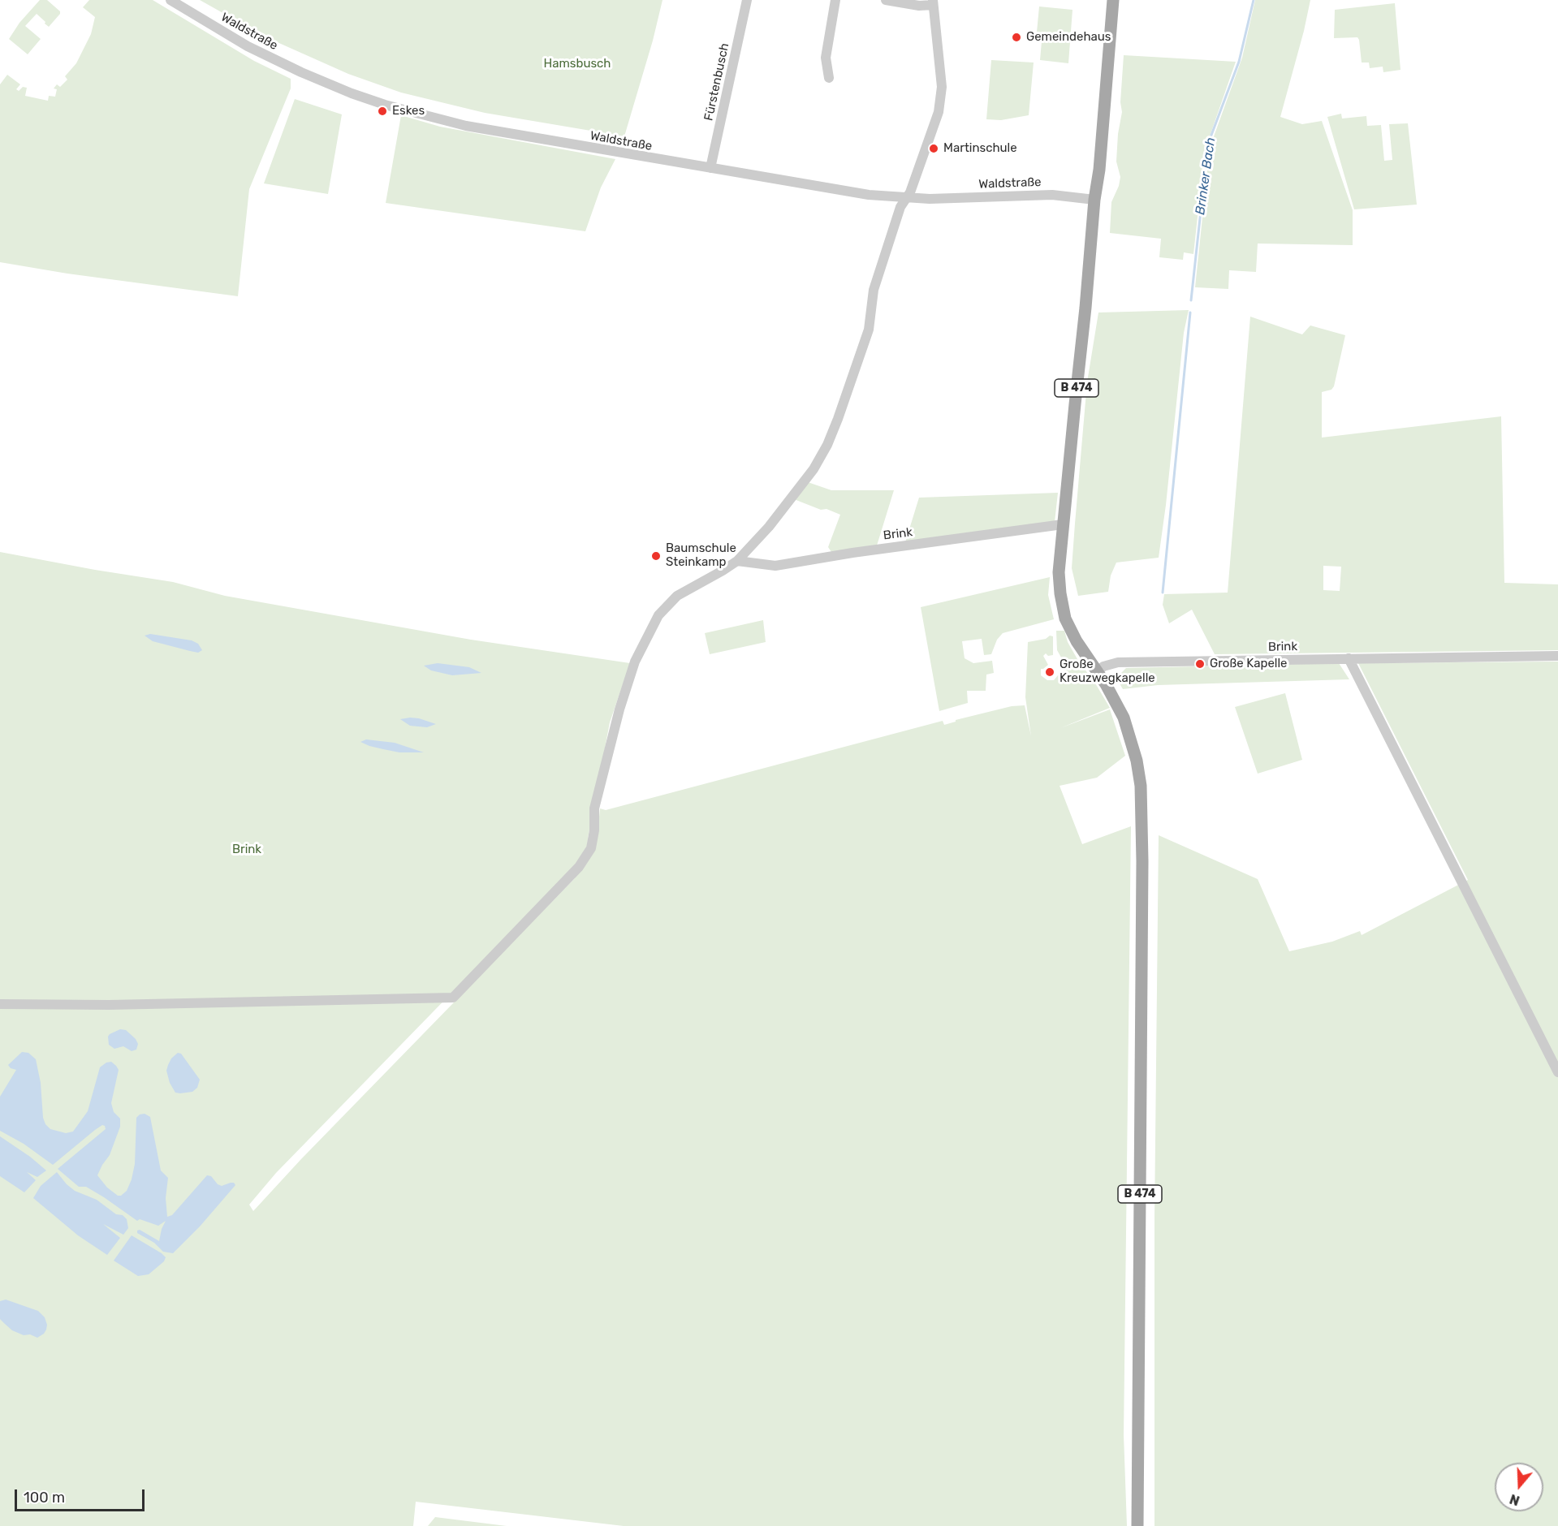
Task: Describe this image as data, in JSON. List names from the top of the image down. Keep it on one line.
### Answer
{"streets":{"main road":["B 474"],"street":["Waldstraße","Fürstenbusch","Brink"]},"crossings":[["Waldstraße","Fürstenbusch"],["Waldstraße","B 474"],["B 474","Brink"]],"water":["Brinker Bach"],"parks":["Hamsbusch","Brink"],"places":["Gemeindehaus","Eskes","Martinschule","Baumschule Steinkamp","Große Kapelle","Große Kreuzwegkapelle"],"scale_bar":"100 m","north":"bottom"}
